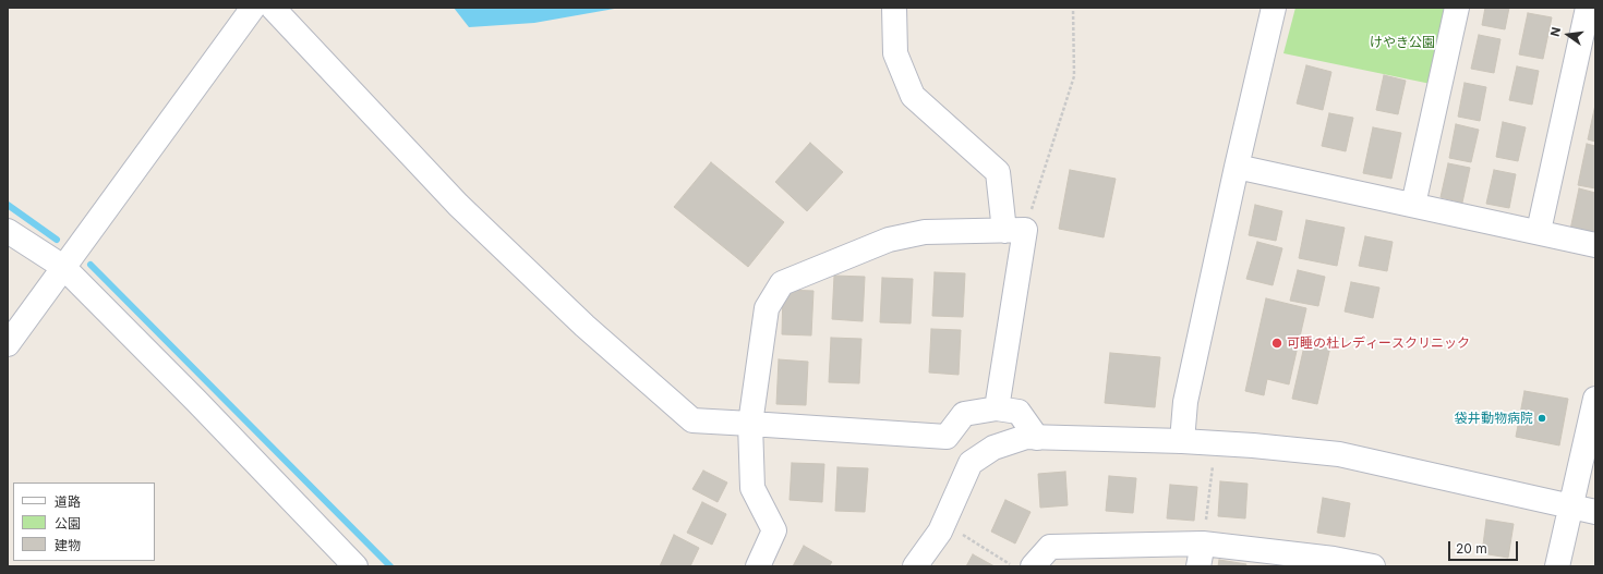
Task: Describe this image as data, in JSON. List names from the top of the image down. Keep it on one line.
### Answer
{"parks":["けやき公園"],"places":["可睡の杜レディースクリニック","袋井動物病院"],"legend":["道路","公園","建物"],"scale_bar":"20 m","north":"left"}
